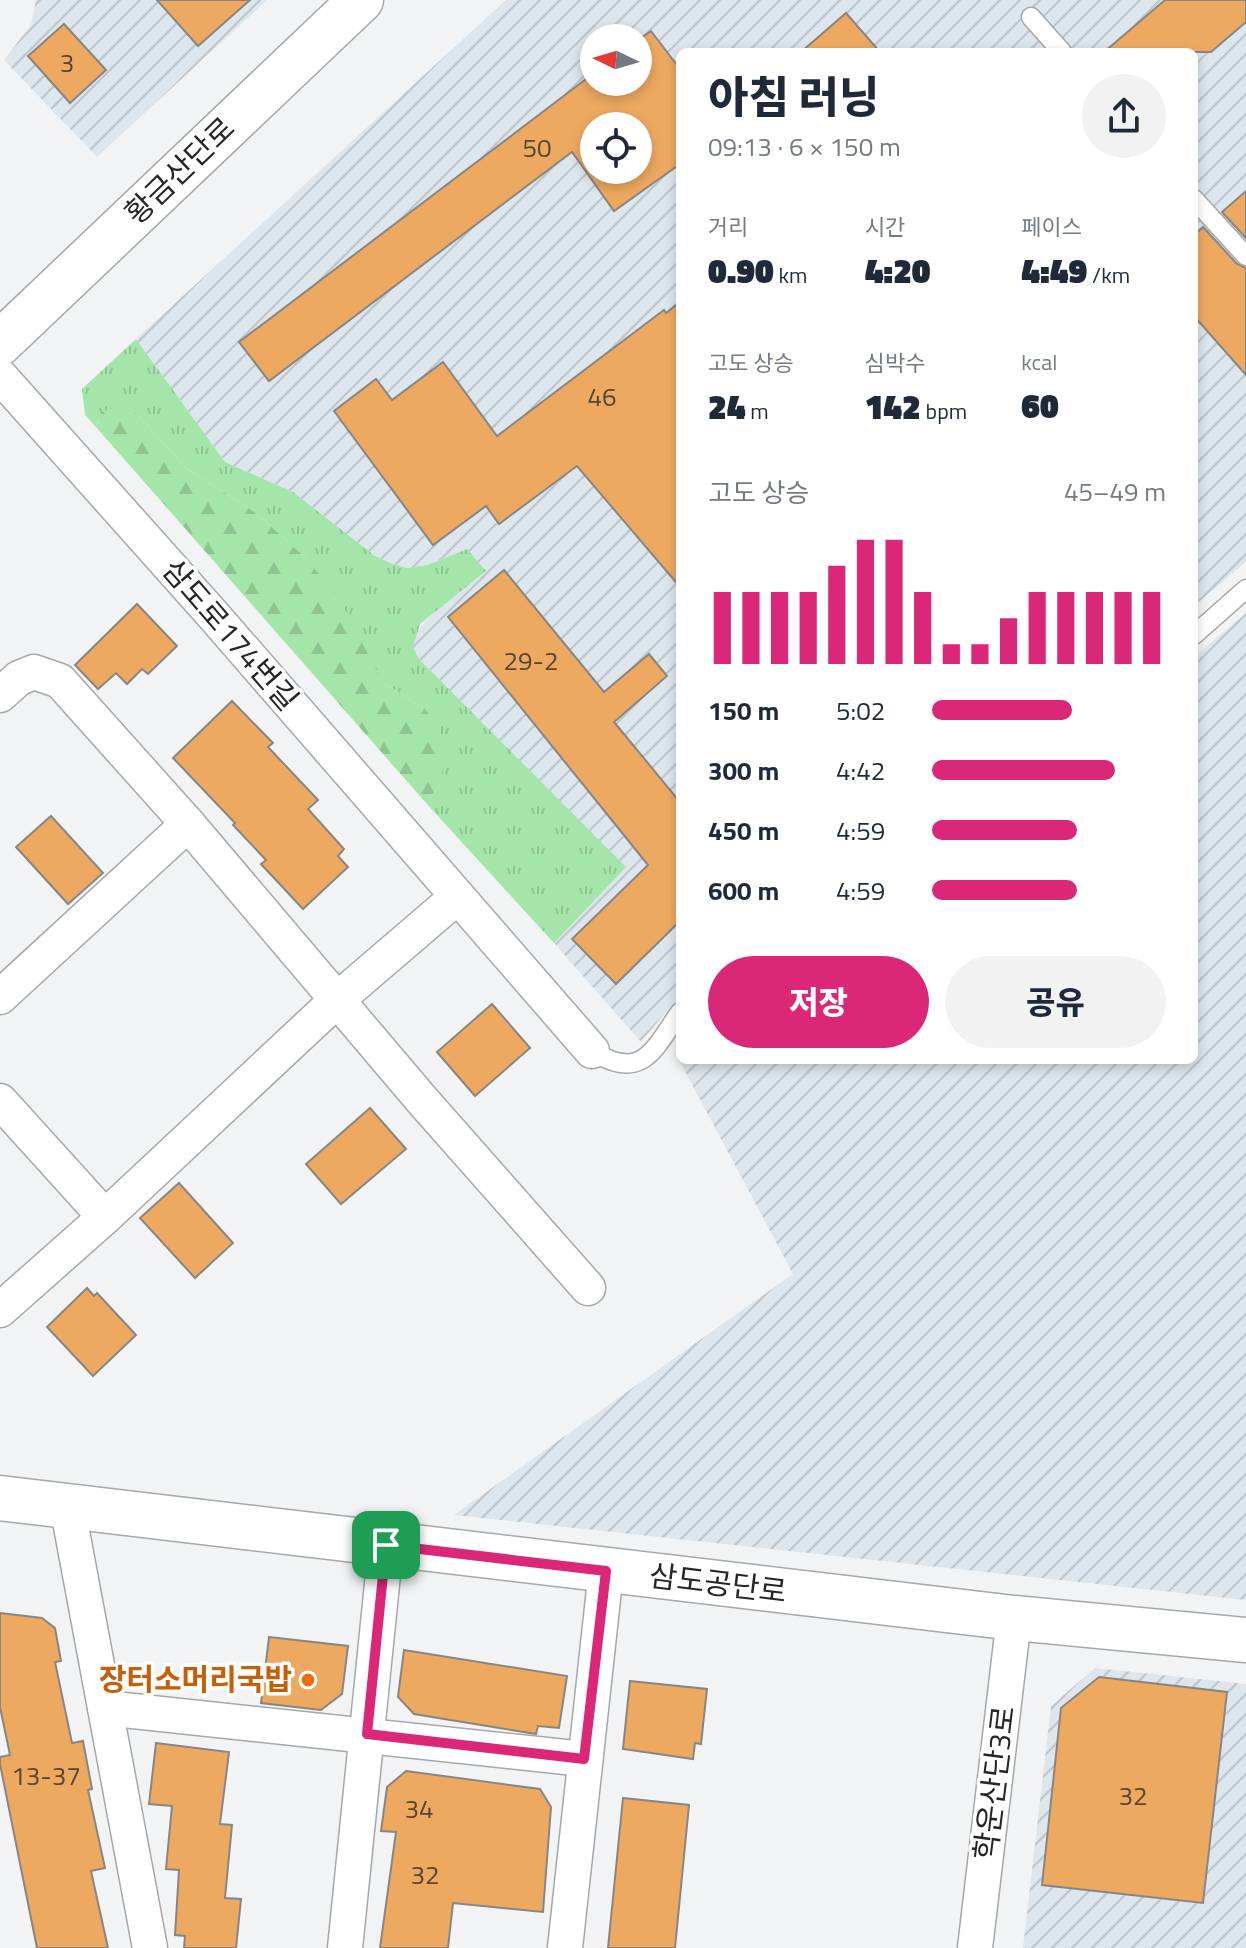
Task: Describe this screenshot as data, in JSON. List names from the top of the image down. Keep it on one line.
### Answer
{"streets":{"street":["황금산단로","삼도로174번길","삼도공단로","학운산단3로"]},"crossings":[["삼도공단로","학운산단3로"]],"places":["장터소머리국밥"],"house_numbers":["3","50","46","29-2","13-37","32","34","32"],"north":"left","page":{"heading":["아침 러닝","09:13 · 6 × 150 m"],"stats":[["거리","0.90 km"],["시간","4:20"],["페이스","4:49 /km"],["고도 상승","24 m"],["심박수","142 bpm"],["kcal","60"]],"chart":["고도 상승","45–49 m"],"list":[{"name":"150 m","note":"5:02"},{"name":"300 m","note":"4:42"},{"name":"450 m","note":"4:59"},{"name":"600 m","note":"4:59"}],"buttons":["저장","공유"]}}
